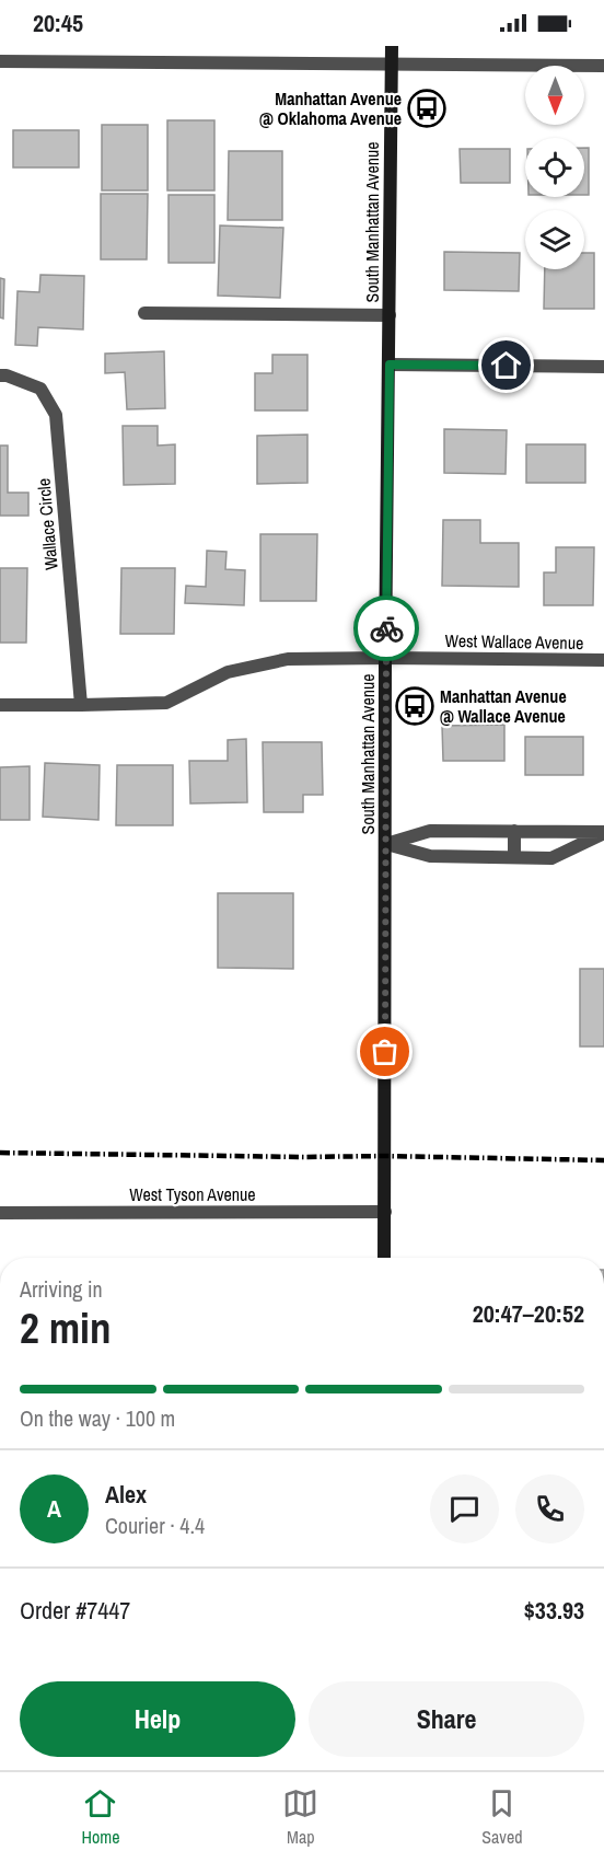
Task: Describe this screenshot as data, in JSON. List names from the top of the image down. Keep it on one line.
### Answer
{"streets":{"street":["South Manhattan Avenue","Wallace Circle","West Wallace Avenue","West Tyson Avenue"]},"crossings":[["South Manhattan Avenue","West Wallace Avenue"],["South Manhattan Avenue","West Tyson Avenue"]],"places":{"bus stop":["Manhattan Avenue @ Oklahoma Avenue","Manhattan Avenue @ Wallace Avenue"]},"north":"bottom","page":{"status":"20:45","heading":["2 min","Arriving in","20:47–20:52"],"panel":["Alex","Courier · 4.4","Order #7447","$33.93"],"bar":"On the way · 100 m","round":"A","buttons":["Help","Share"],"tabs":["Home","Map","Saved"]}}
